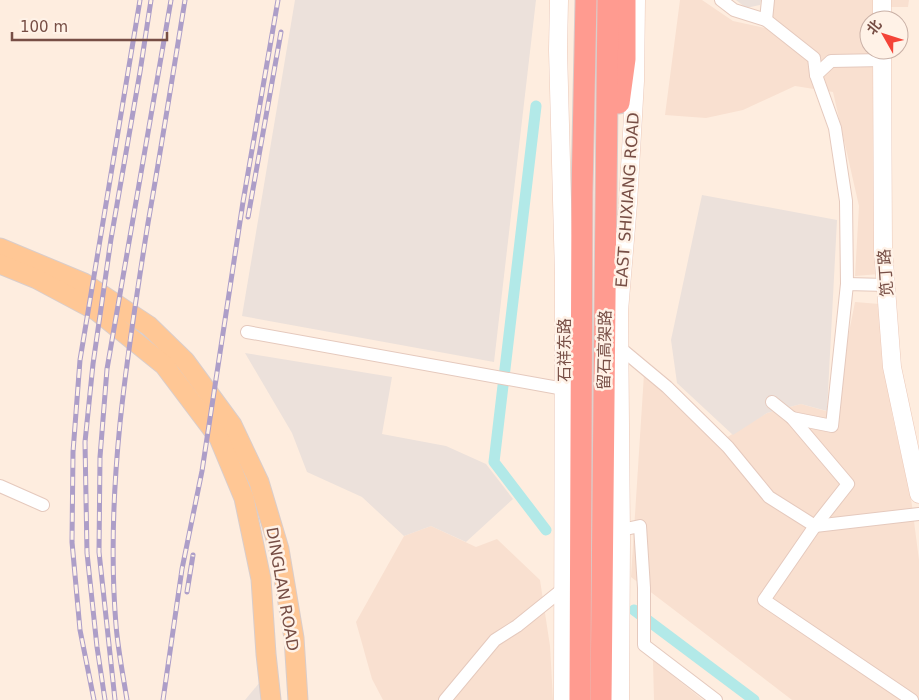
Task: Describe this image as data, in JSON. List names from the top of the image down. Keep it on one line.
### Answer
{"streets":{"highway":["留石高架路"],"main road":["EAST SHIXIANG ROAD","笕丁路","石祥东路","DINGLAN ROAD"]},"crossings":[["石祥东路","留石高架路"]],"scale_bar":"100 m","north":"top left"}
